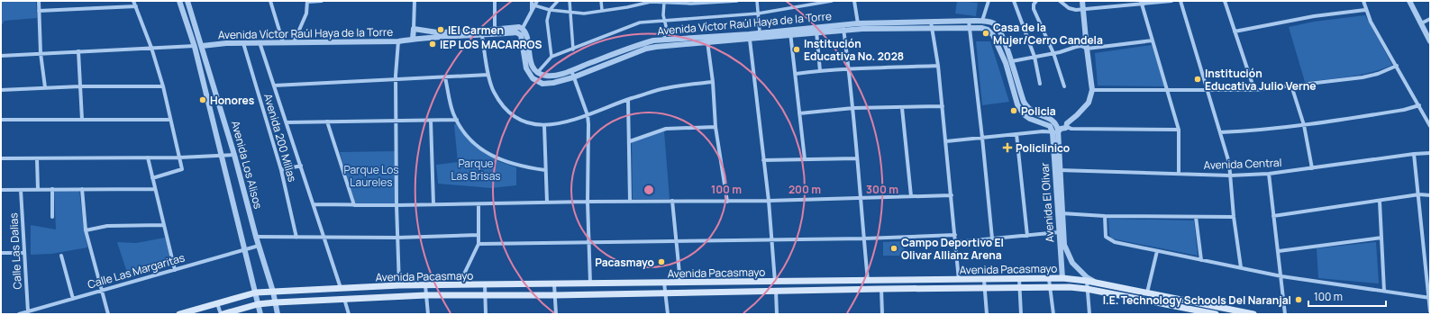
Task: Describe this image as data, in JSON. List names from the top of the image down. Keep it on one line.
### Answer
{"streets":{"main road":["Avenida Pacasmayo"],"street":["Avenida Víctor Raúl Haya de la Torre","Avenida 200 Millas","Avenida Central","Avenida Los Alisos","Avenida El Olivar","Calle Las Dalias","Calle Las Margaritas"]},"crossings":[["Avenida Víctor Raúl Haya de la Torre","Avenida 200 Millas"],["Avenida Víctor Raúl Haya de la Torre","Avenida Los Alisos"],["Avenida Víctor Raúl Haya de la Torre","Avenida El Olivar"],["Avenida Central","Avenida El Olivar"],["Avenida Los Alisos","Avenida Pacasmayo"],["Avenida Los Alisos","Calle Las Margaritas"],["Avenida El Olivar","Avenida Pacasmayo"],["Calle Las Dalias","Calle Las Margaritas"]],"parks":["Parque Las Brisas","Parque Los Laureles"],"places":{"other":["IEI Carmen","Casa de la Mujer/Cerro Candela","IEP LOS MACARROS","Institución Educativa No. 2028","Institución Educativa Julio Verne","Honores","Policia","Campo Deportivo El Olivar Allianz Arena","Pacasmayo","I.E. Technology Schools Del Naranjal"],"health":["Policlinico"]},"scale_bar":"100 m","rings":["100 m","200 m","300 m"]}
